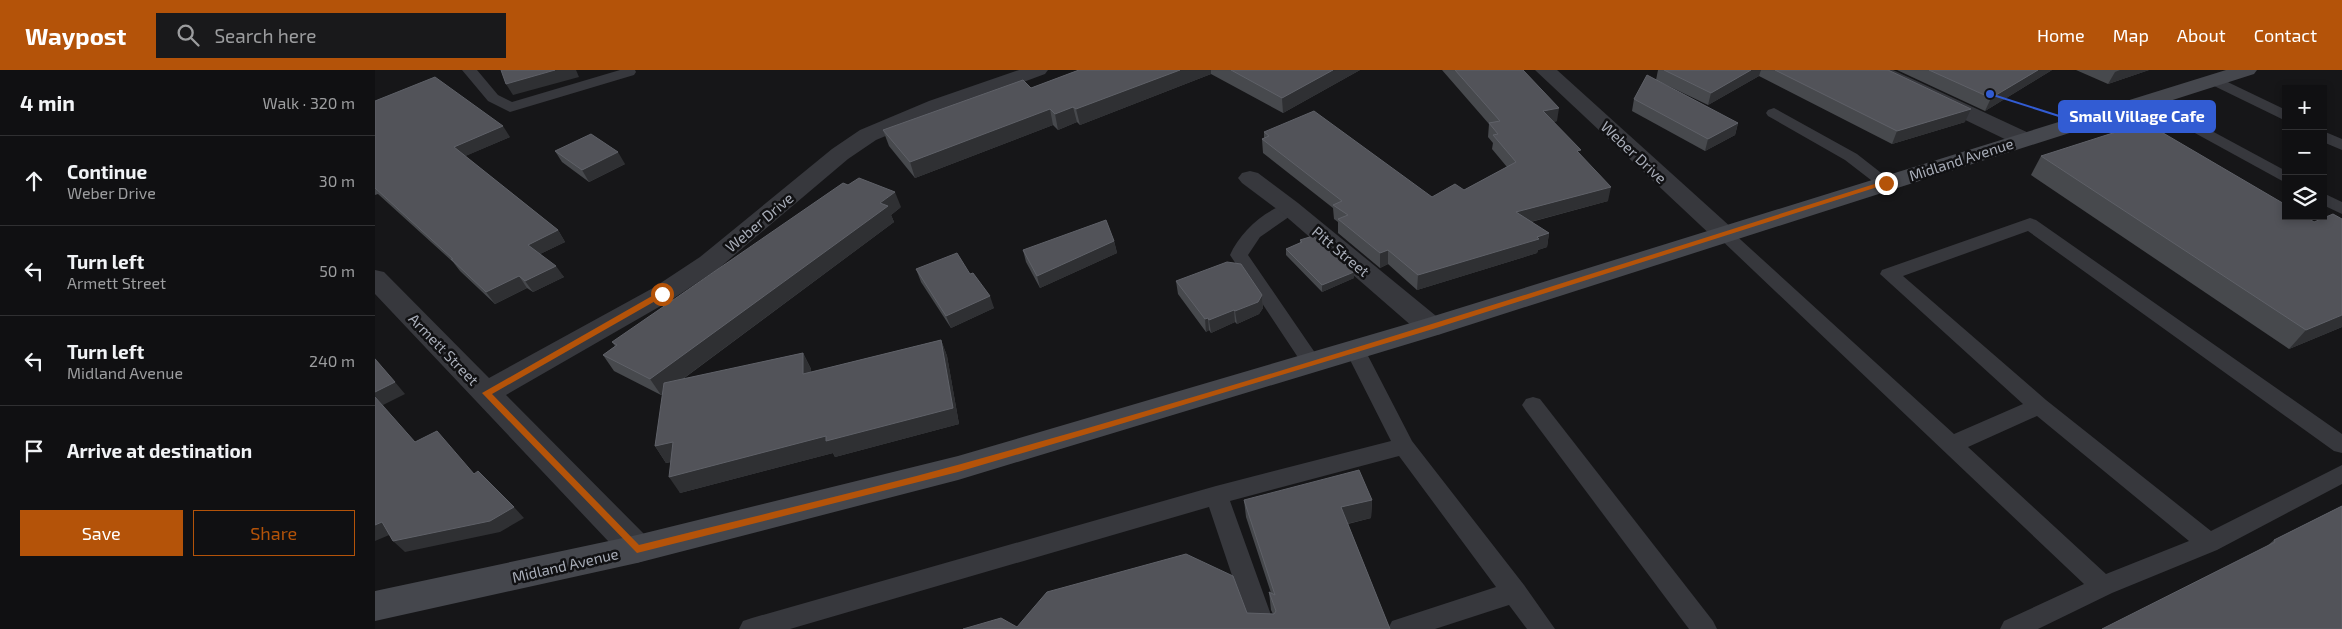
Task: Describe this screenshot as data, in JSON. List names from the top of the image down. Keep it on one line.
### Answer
{"streets":{"street":["Weber Drive","Midland Avenue","Pitt Street","Armett Street"]},"crossings":[["Weber Drive","Midland Avenue"],["Weber Drive","Armett Street"],["Midland Avenue","Pitt Street"],["Midland Avenue","Armett Street"]],"places":["Small Village Cafe"],"page":{"header":"Waypost","search":"Search here","nav":["Home","Map","About","Contact"],"heading":["4 min","Walk · 320 m"],"map_buttons":["+","−"],"list":[["Continue","Weber Drive","30 m"],["Turn left","Armett Street","50 m"],["Turn left","Midland Avenue","240 m"],"Arrive at destination"],"buttons":["Save","Share"]}}
